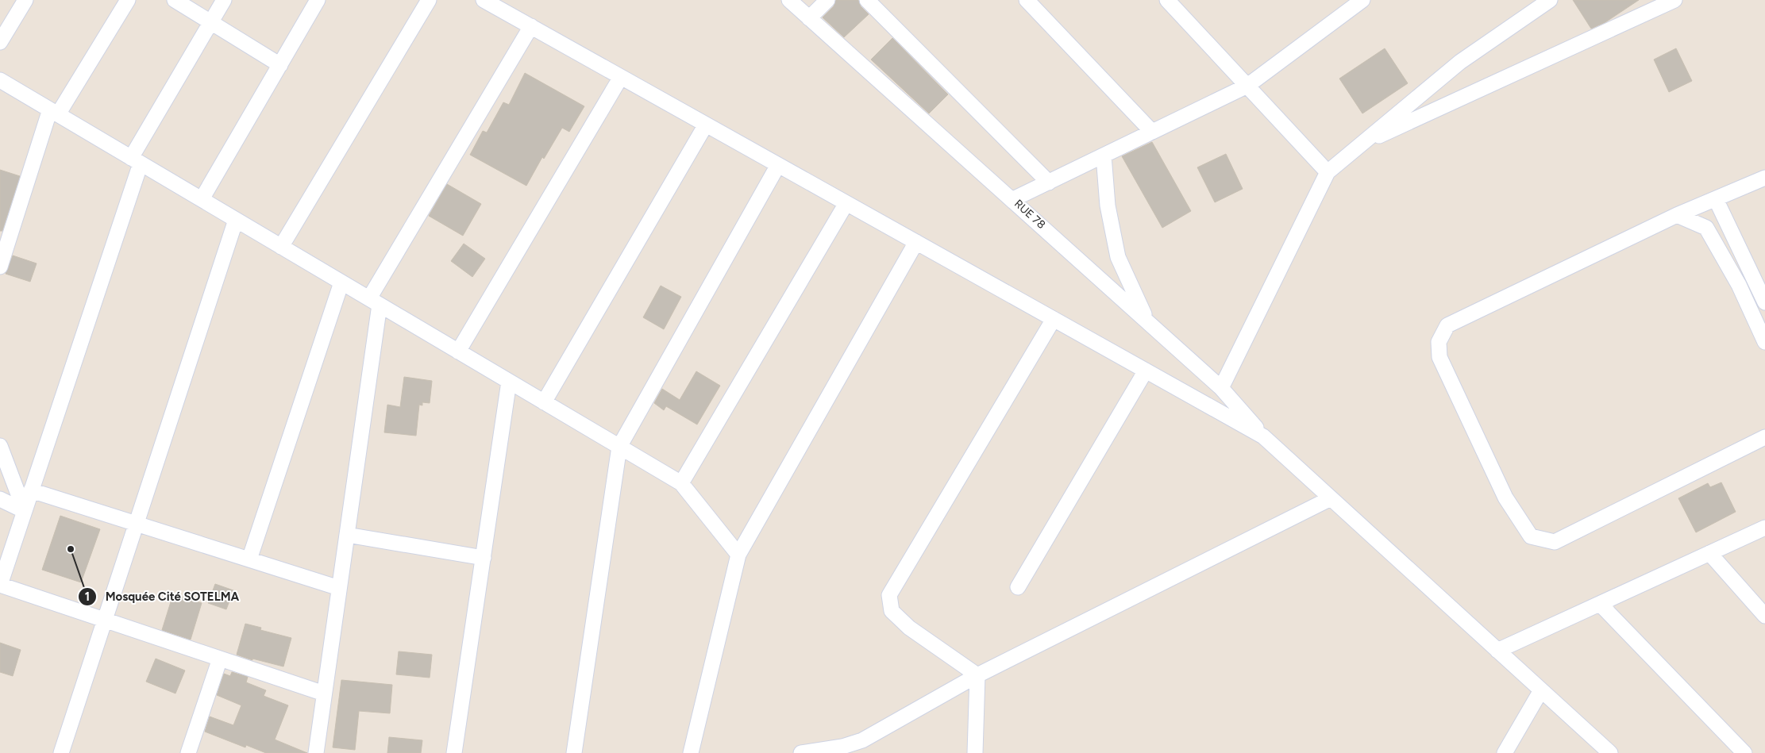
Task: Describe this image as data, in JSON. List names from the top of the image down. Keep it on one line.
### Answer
{"streets":{"street":["RUE 78"]},"places":["Mosquée Cité SOTELMA"]}
